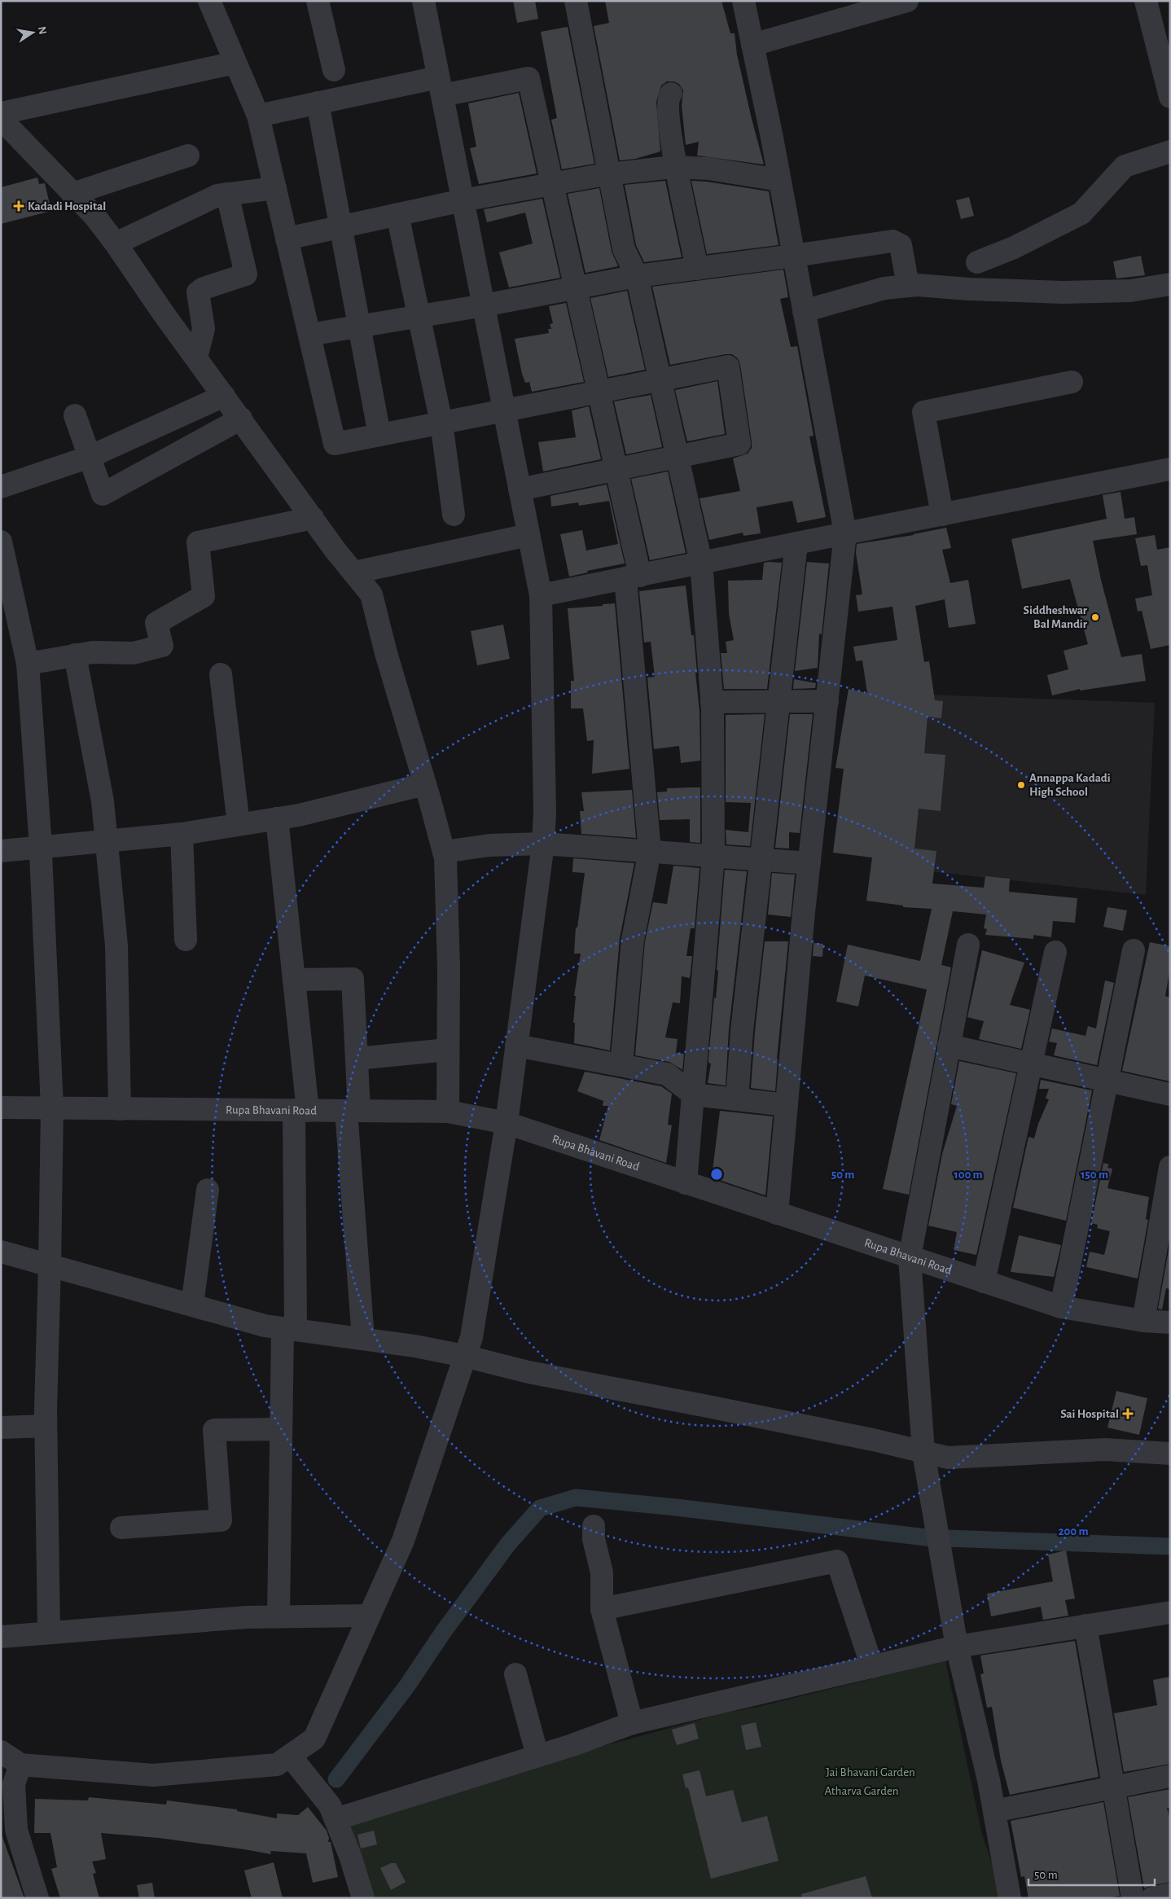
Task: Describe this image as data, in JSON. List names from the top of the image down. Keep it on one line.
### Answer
{"streets":{"street":["Rupa Bhavani Road"]},"parks":["Jai Bhavani Garden","Atharva Garden"],"places":{"health":["Kadadi Hospital","Sai Hospital"],"other":["Siddheshwar Bal Mandir","Annappa Kadadi High School"]},"scale_bar":"50 m","north":"right","rings":["50 m","100 m","150 m","200 m"]}
